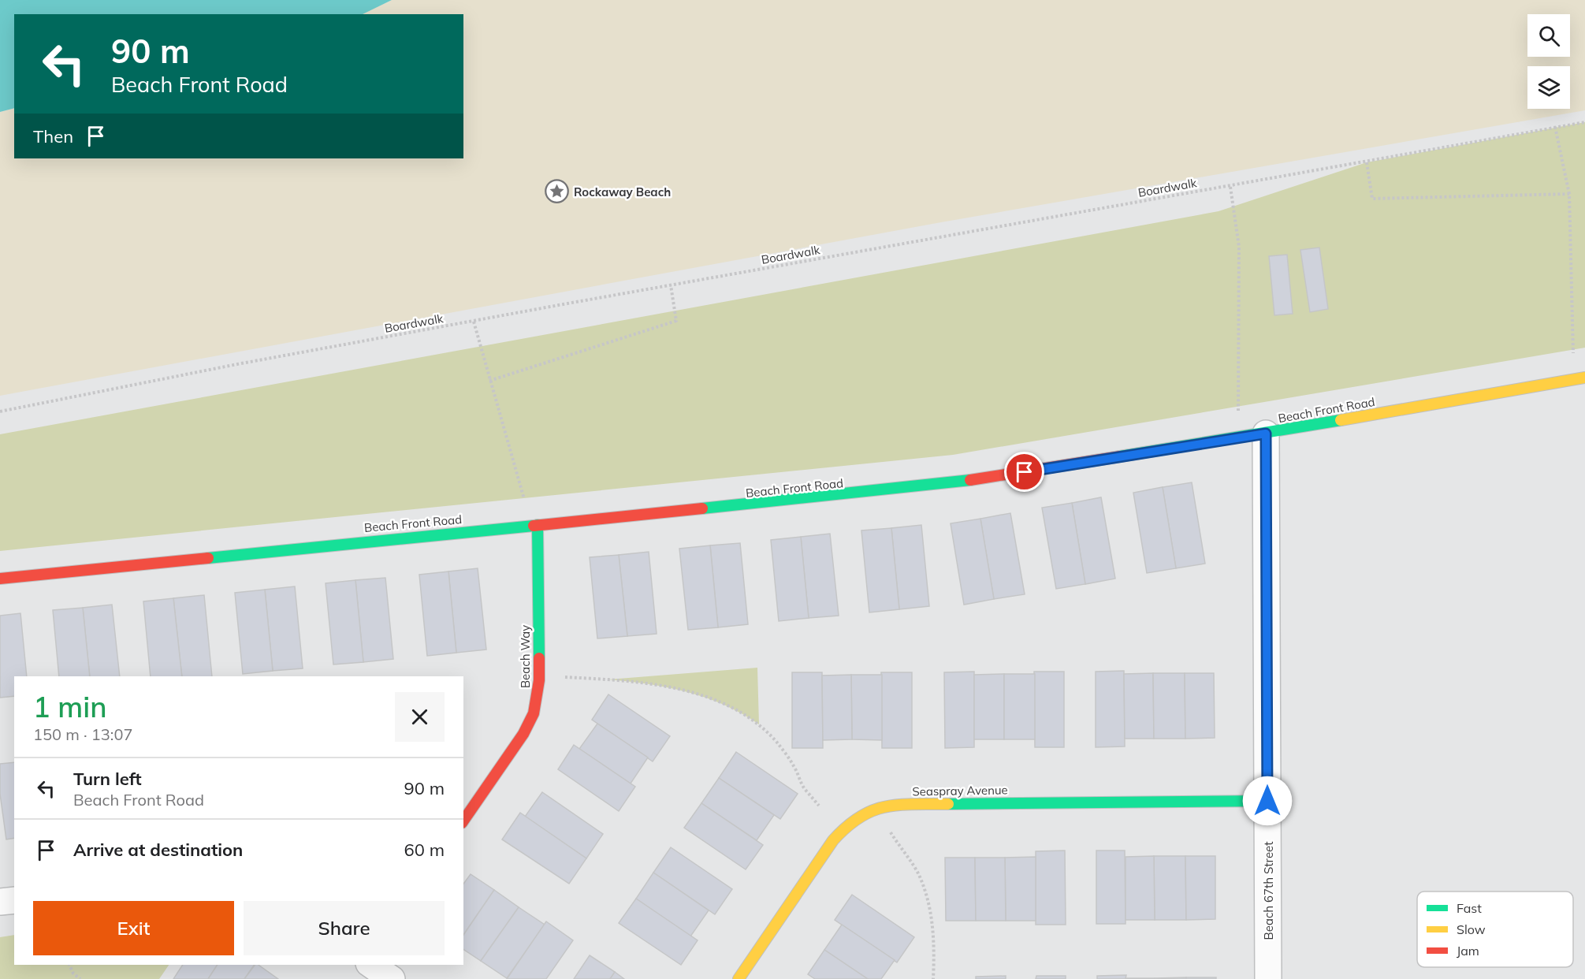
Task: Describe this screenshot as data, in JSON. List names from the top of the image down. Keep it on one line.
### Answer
{"streets":{"street":["Beach Front Road","Beach Way","Seaspray Avenue","Beach 67th Street"],"path":["Boardwalk"]},"crossings":[["Beach Front Road","Beach Way"],["Beach Front Road","Beach 67th Street"],["Seaspray Avenue","Beach 67th Street"]],"places":{"place":["Rockaway Beach"]},"legend":["Fast","Slow","Jam"],"page":{"turn":["90 m","Beach Front Road"],"then":"Then","heading":["1 min","150 m · 13:07"],"list":[{"name":"Turn left","note":"Beach Front Road","value":"90 m"},{"name":"Arrive at destination","value":"60 m"}],"buttons":["Exit","Share"]}}
